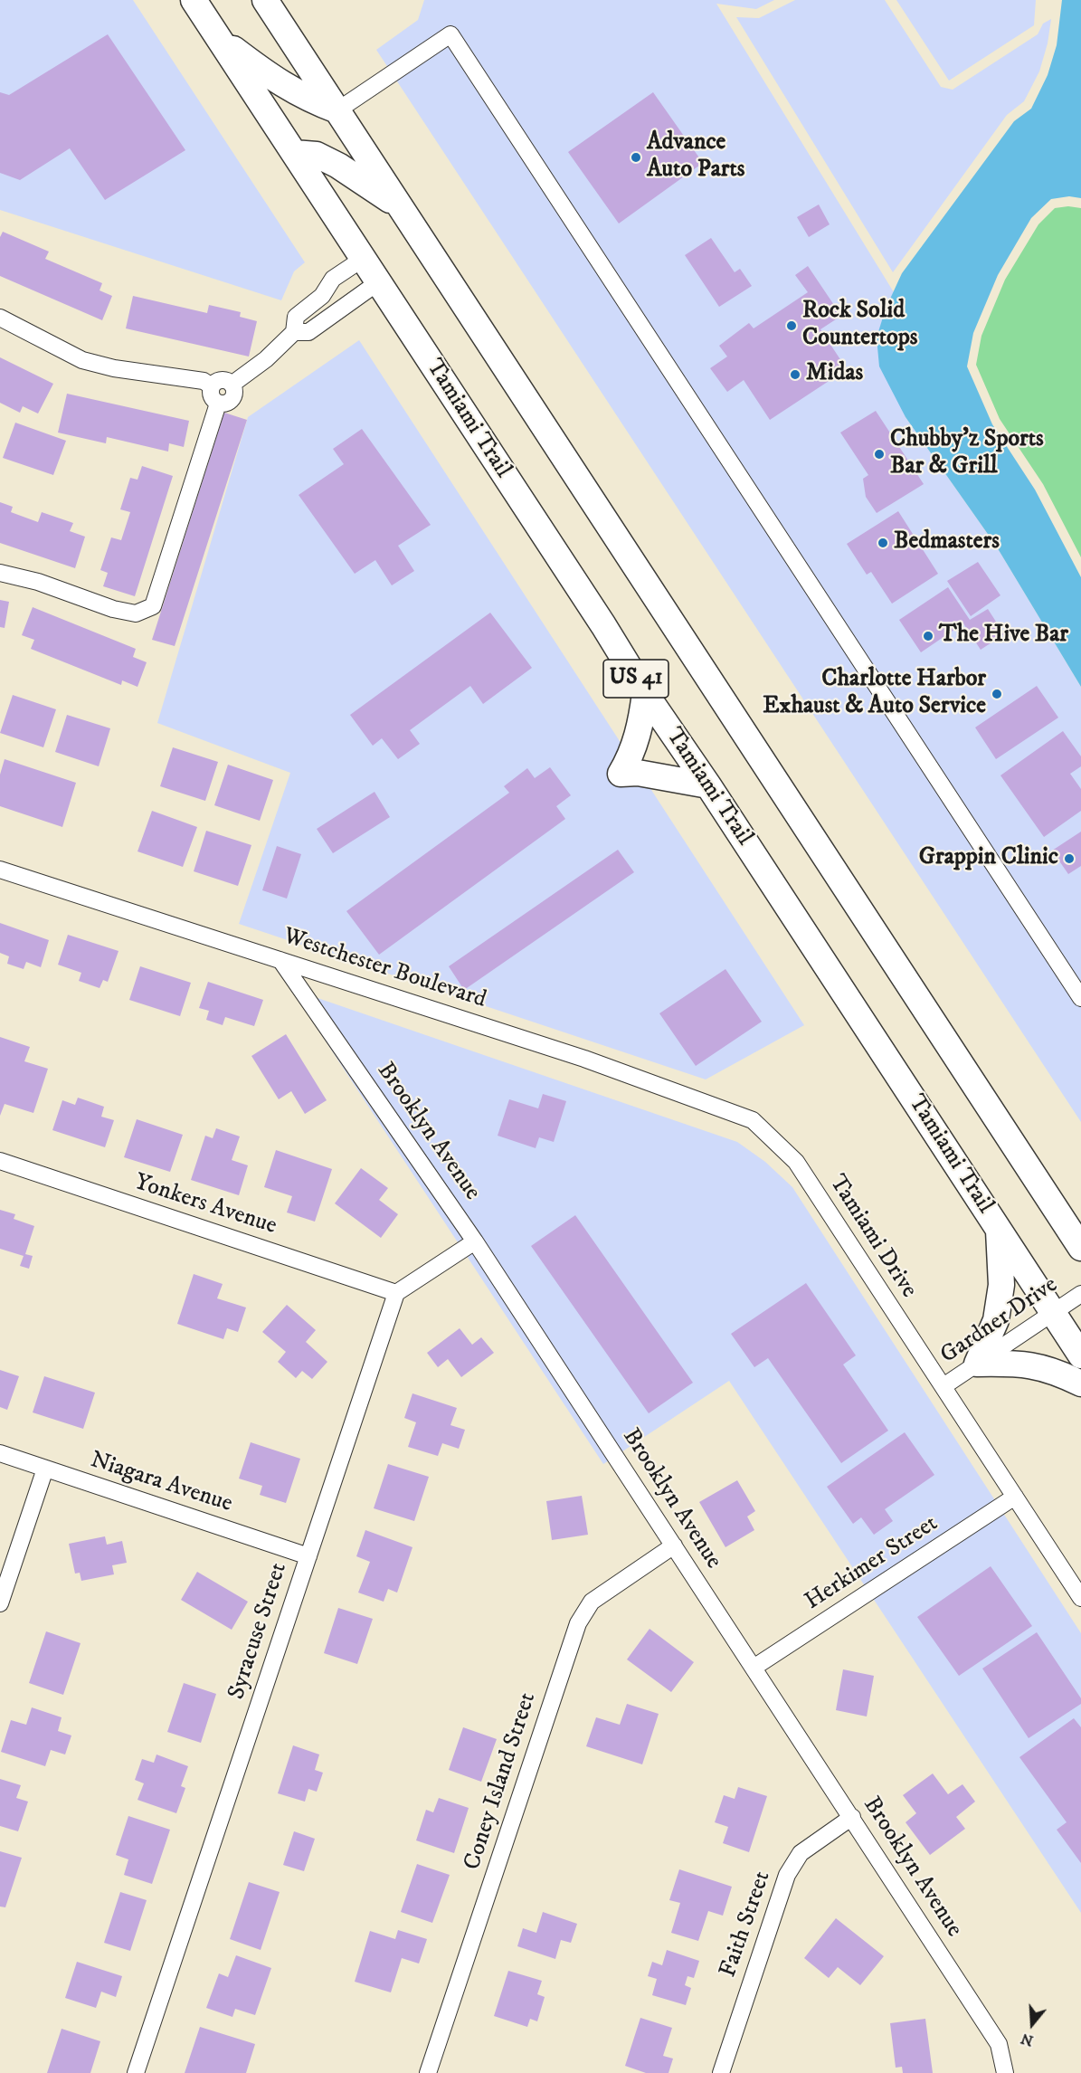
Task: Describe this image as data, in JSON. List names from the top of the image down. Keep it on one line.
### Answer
{"streets":{"main road":["Tamiami Trail","US 41"],"street":["Westchester Boulevard","Brooklyn Avenue","Yonkers Avenue","Tamiami Drive","Gardner Drive","Niagara Avenue","Herkimer Street","Syracuse Street","Coney Island Street","Faith Street"]},"crossings":[["Tamiami Trail","Gardner Drive"],["Westchester Boulevard","Brooklyn Avenue"],["Westchester Boulevard","Tamiami Drive"],["Brooklyn Avenue","Herkimer Street"],["Brooklyn Avenue","Coney Island Street"],["Brooklyn Avenue","Faith Street"],["Yonkers Avenue","Syracuse Street"],["Tamiami Drive","Gardner Drive"],["Niagara Avenue","Syracuse Street"]],"places":["Advance Auto Parts","Rock Solid Countertops","Midas","Chubby'z Sports Bar & Grill","Bedmasters","The Hive Bar","Charlotte Harbor Exhaust & Auto Service","Grappin Clinic"],"north":"bottom"}
